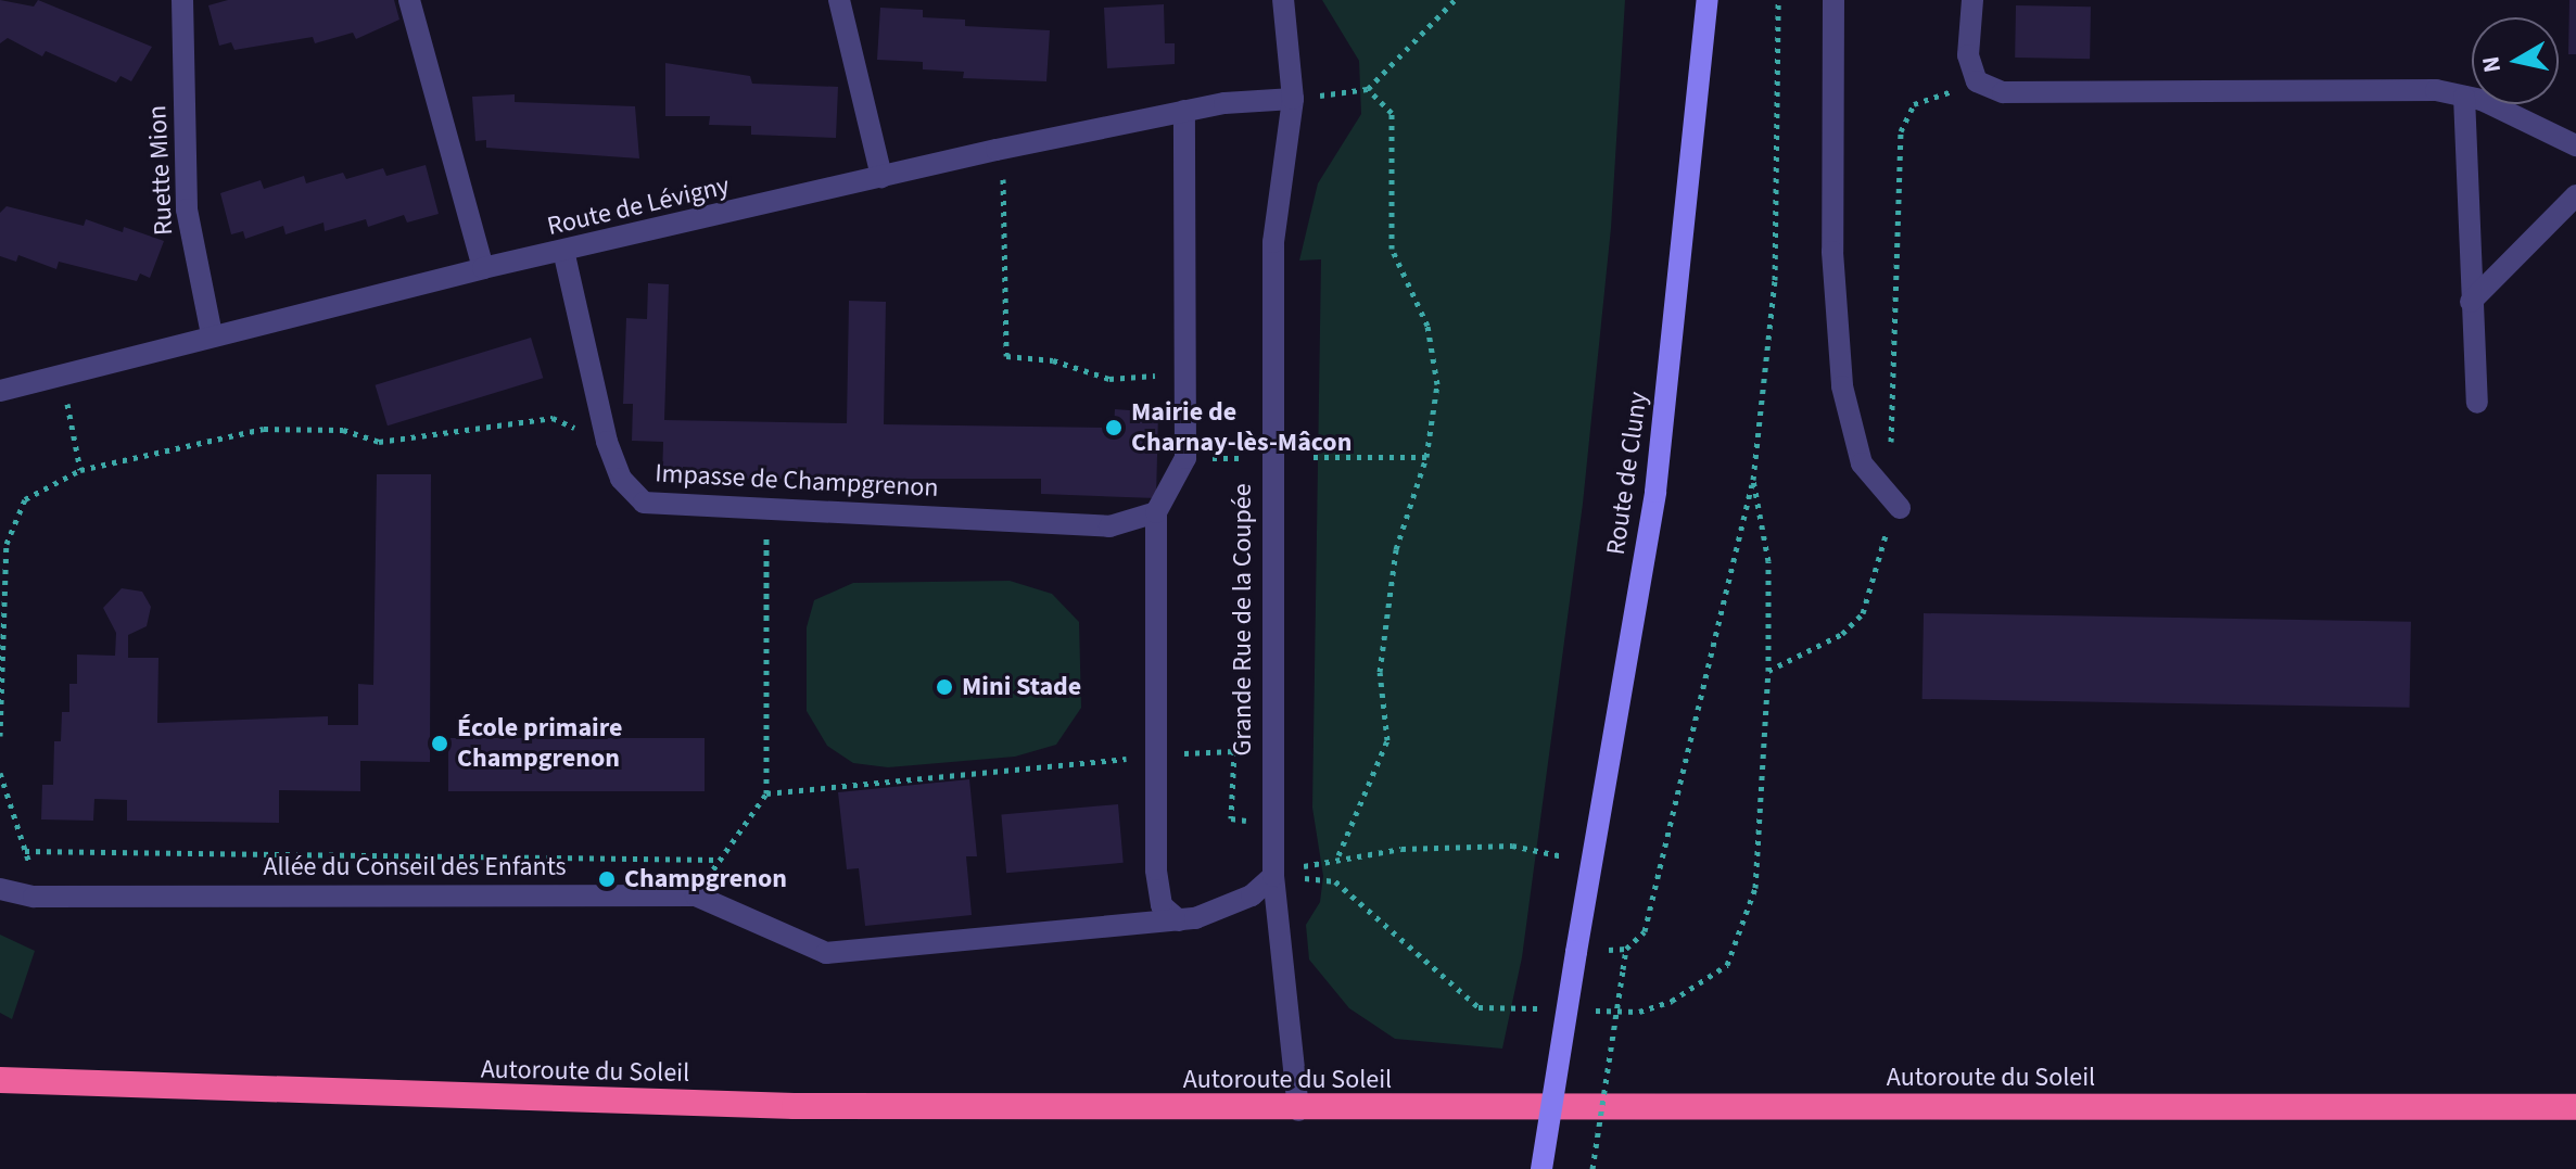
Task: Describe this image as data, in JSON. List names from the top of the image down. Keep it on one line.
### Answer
{"streets":{"highway":["Autoroute du Soleil"],"main road":["Route de Cluny"],"street":["Ruette Mion","Route de Lévigny","Impasse de Champgrenon","Grande Rue de la Coupée","Allée du Conseil des Enfants"]},"crossings":[["Ruette Mion","Route de Lévigny"],["Route de Lévigny","Impasse de Champgrenon"],["Route de Lévigny","Grande Rue de la Coupée"],["Grande Rue de la Coupée","Allée du Conseil des Enfants"],["Grande Rue de la Coupée","Autoroute du Soleil"]],"places":["Mairie de Charnay-lès-Mâcon","Mini Stade","École primaire Champgrenon","Champgrenon"],"north":"left"}
